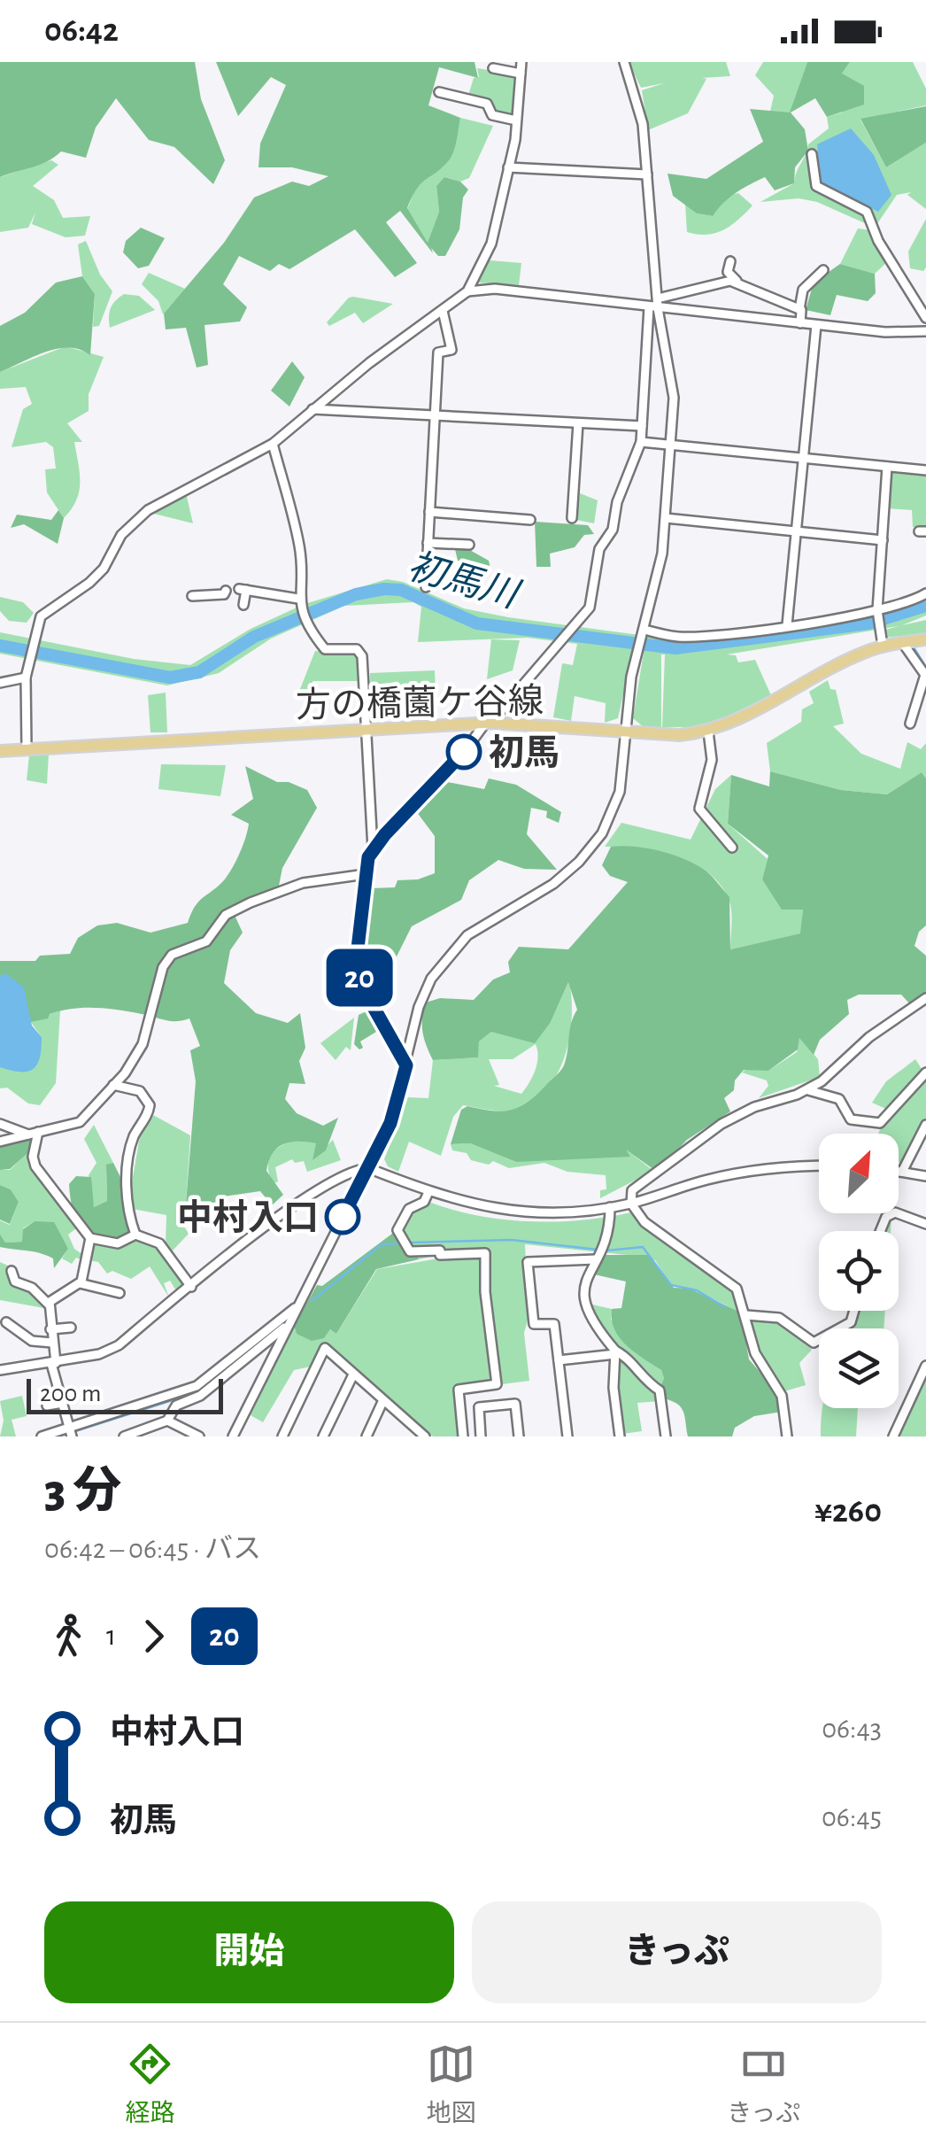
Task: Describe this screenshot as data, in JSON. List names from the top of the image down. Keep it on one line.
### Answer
{"streets":{"main road":["方の橋薗ケ谷線"]},"water":["初馬川"],"places":["初馬","中村入口"],"lines":["bus line 20"],"scale_bar":"200 m","north":"top right","page":{"status":"06:42","on_map":"20","scale":"200 m","heading":["3 分","06:42 – 06:45 · バス","¥260"],"legs":["1","20"],"list":[{"name":"中村入口","value":"06:43"},{"name":"初馬","value":"06:45"}],"buttons":["開始","きっぷ"],"tabs":["経路","地図","きっぷ"]}}
